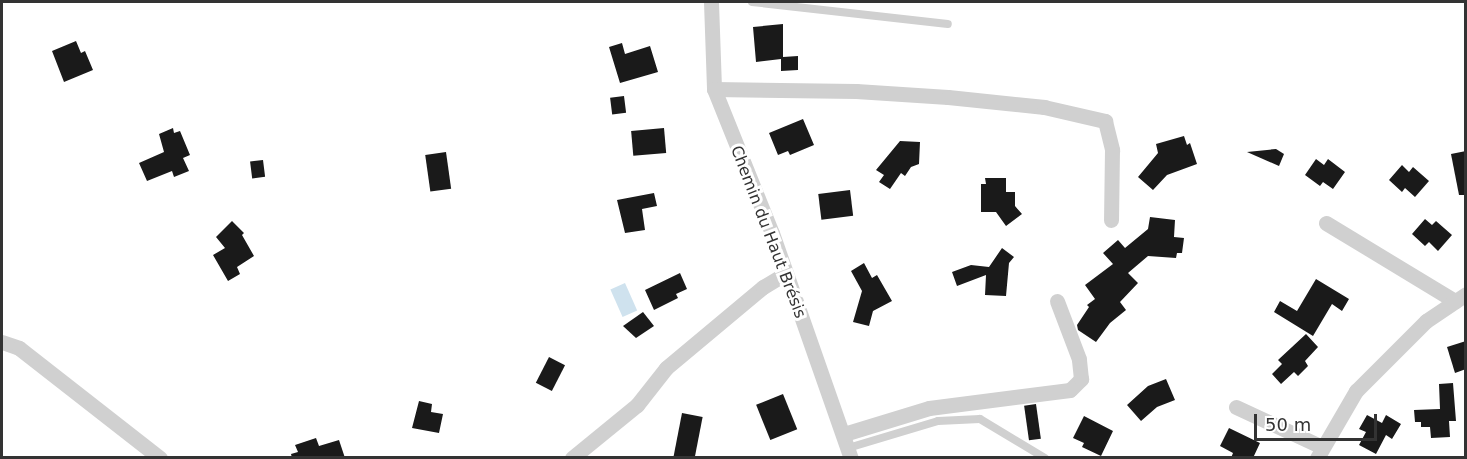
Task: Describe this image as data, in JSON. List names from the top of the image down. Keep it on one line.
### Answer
{"streets":{"street":["Chemin du Haut Brésis"]},"scale_bar":"50 m"}
